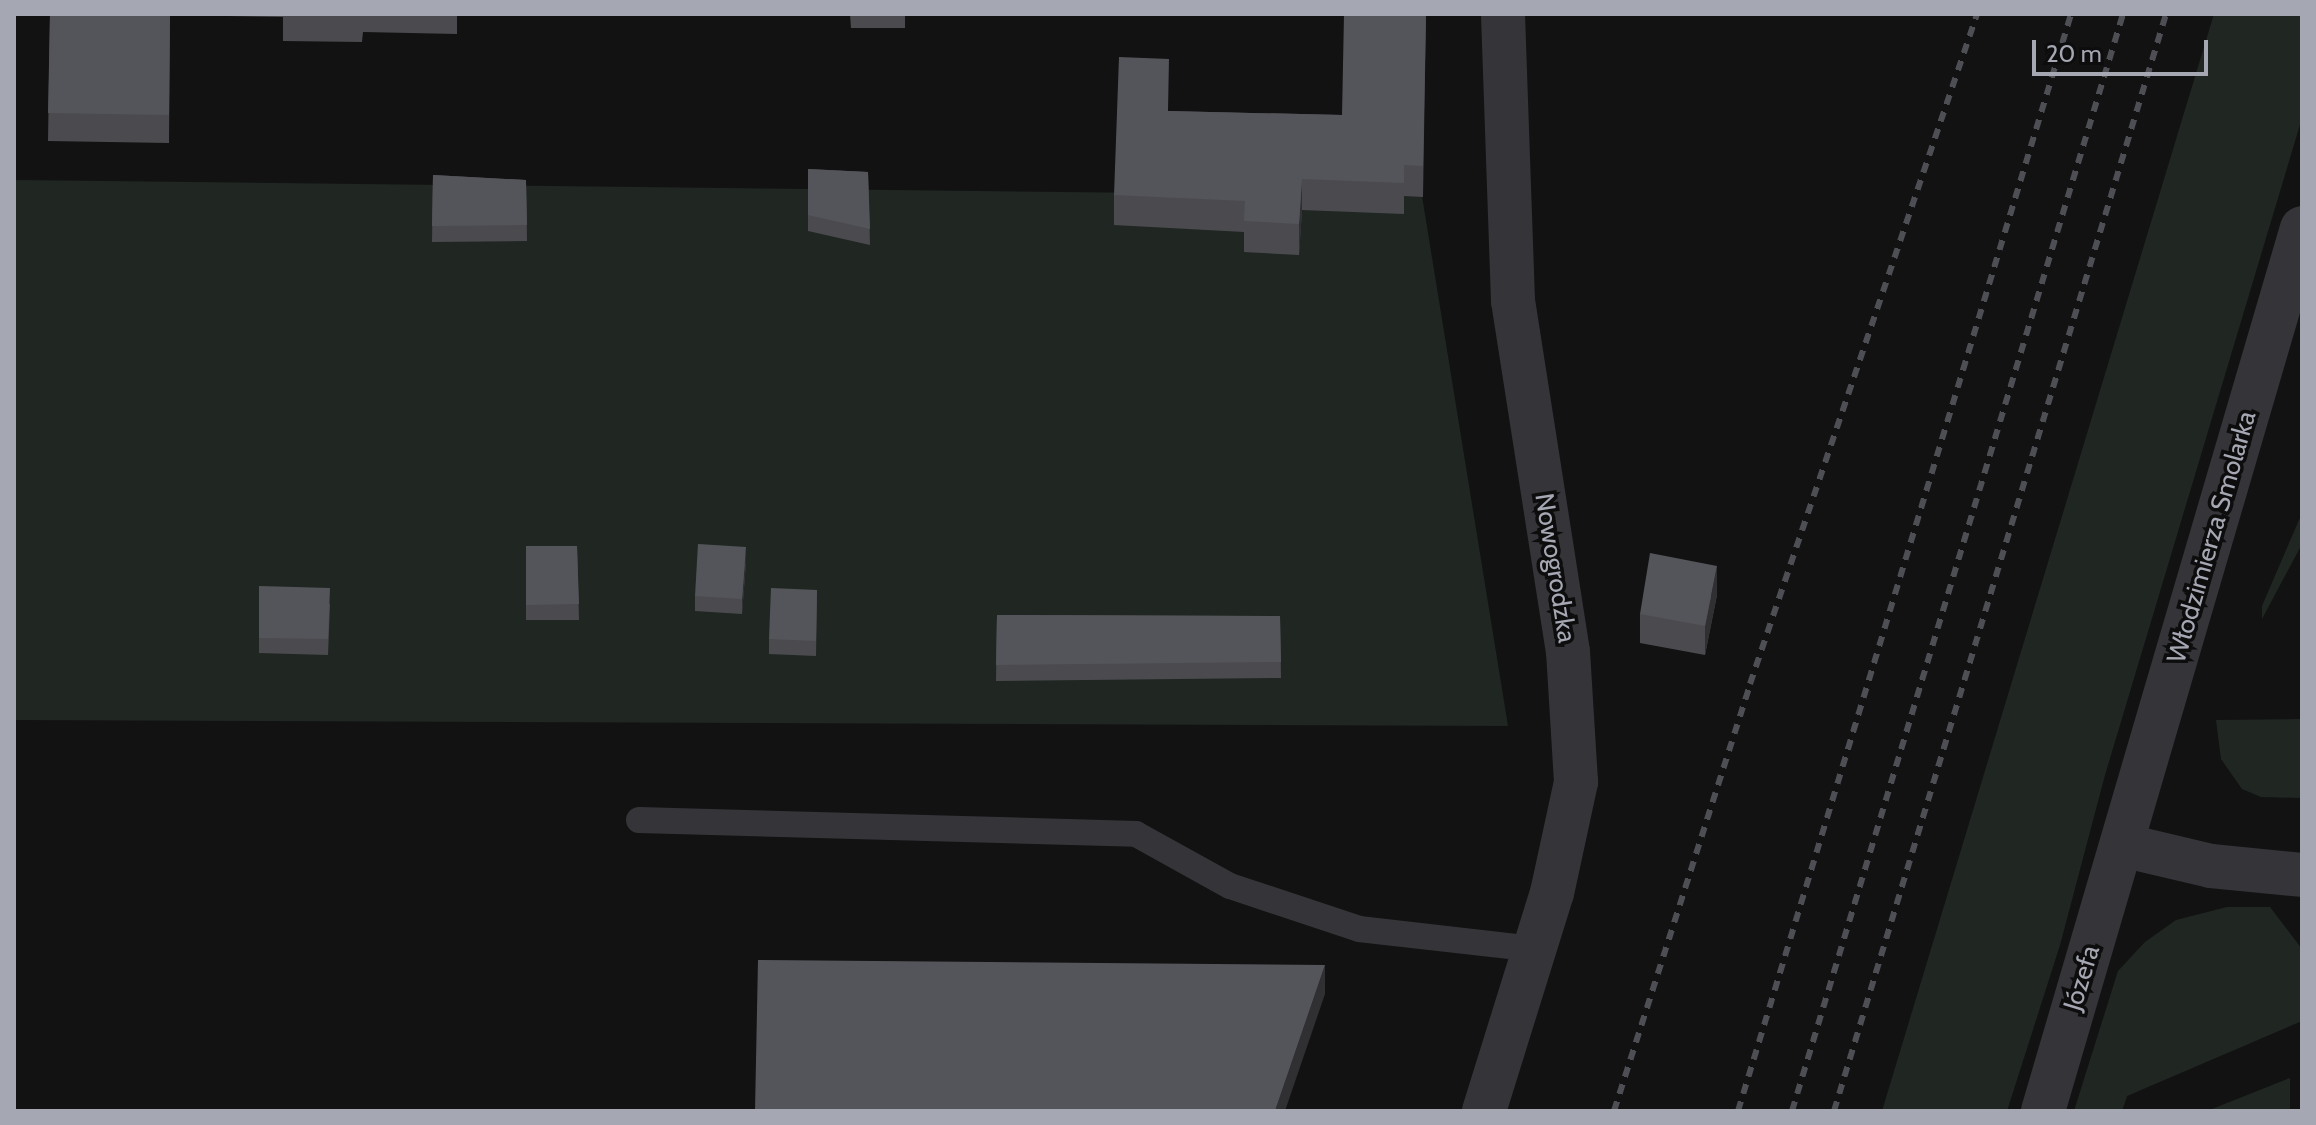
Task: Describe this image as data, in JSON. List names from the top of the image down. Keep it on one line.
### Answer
{"streets":{"street":["Włodzimierza Smolarka","Nowogrodzka","Józefa"]},"crossings":[["Włodzimierza Smolarka","Józefa"]],"scale_bar":"20 m"}
